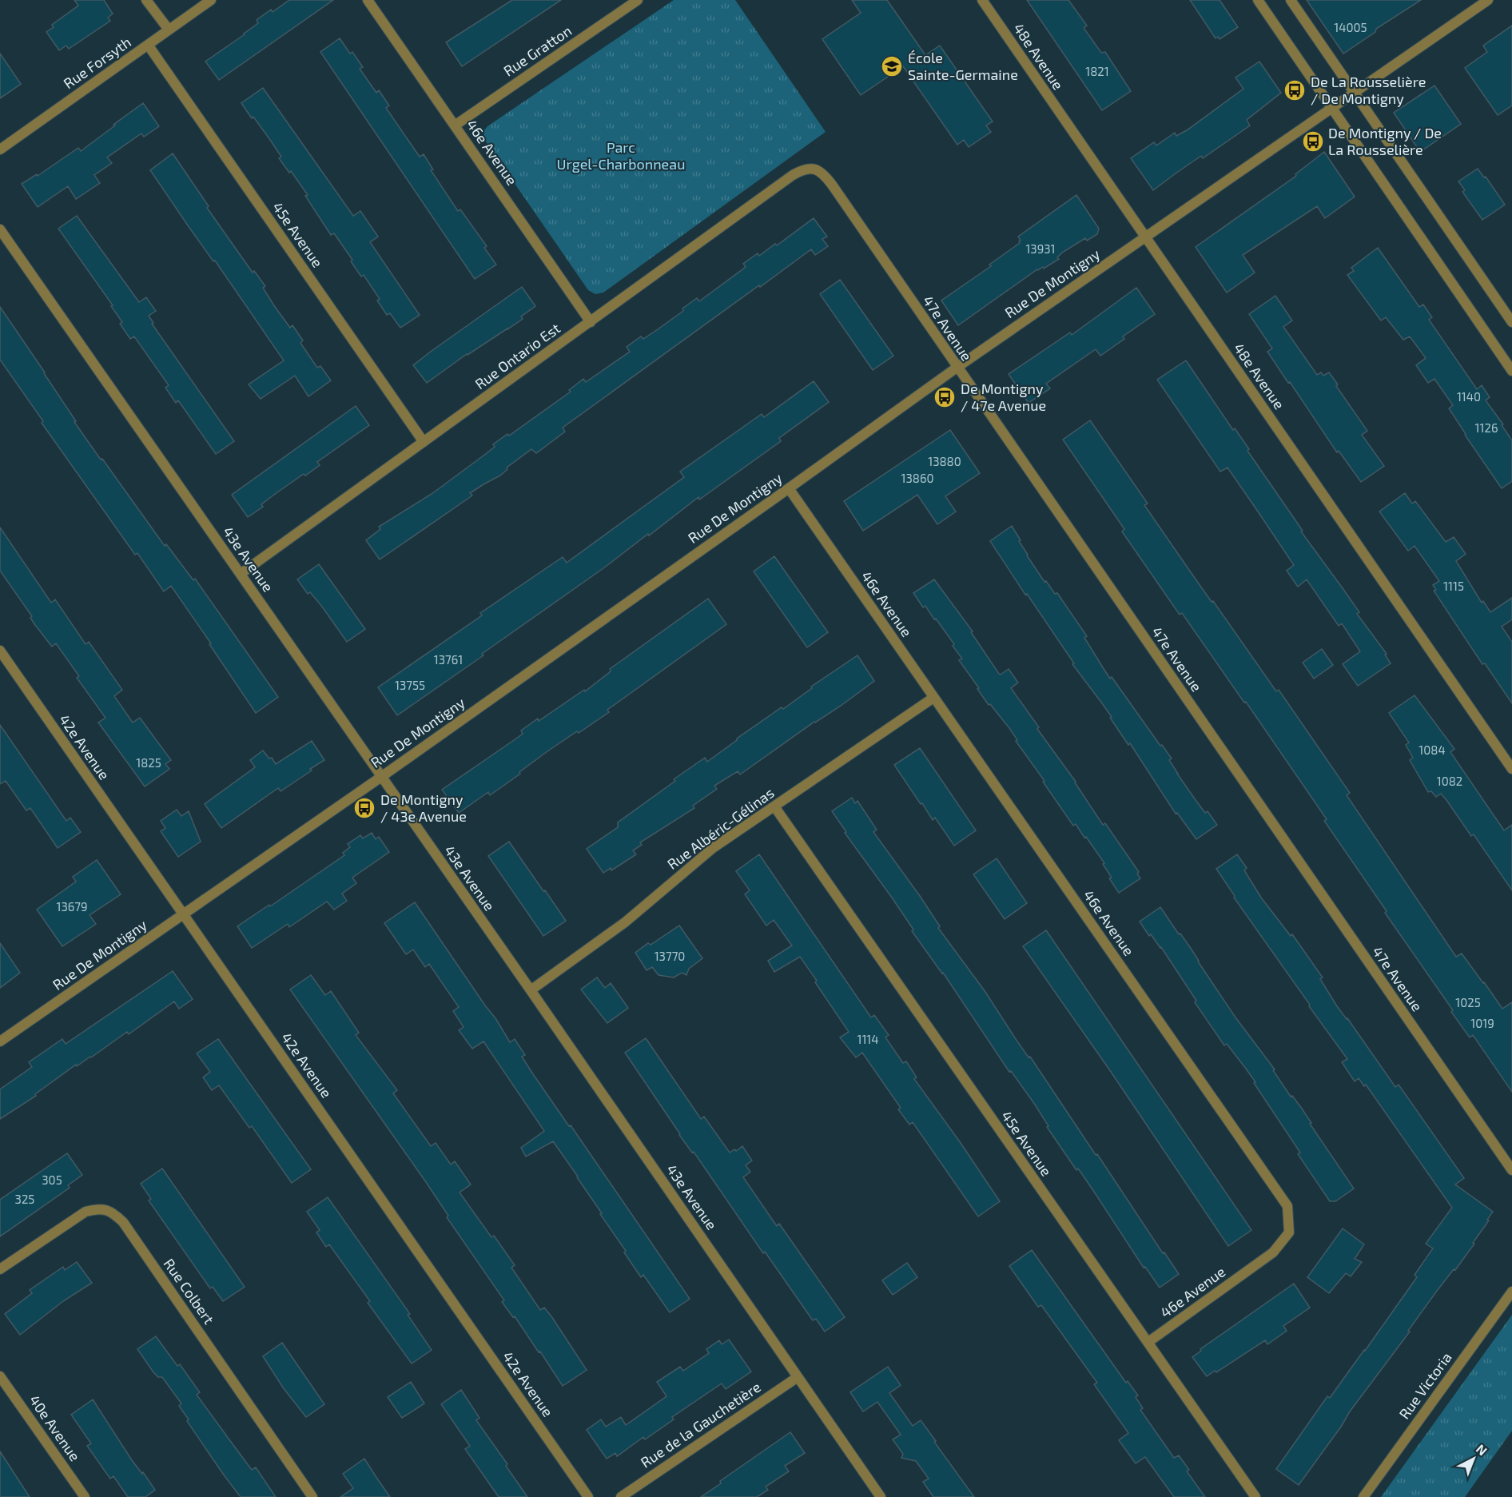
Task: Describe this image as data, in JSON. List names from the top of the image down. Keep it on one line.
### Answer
{"streets":{"street":["Rue Gratton","48e Avenue","Rue Forsyth","46e Avenue","45e Avenue","Rue De Montigny","47e Avenue","Rue Ontario Est","43e Avenue","42e Avenue","Rue Albéric-Gélinas","Rue Colbert","Rue Victoria","Rue de la Gauchetière","40e Avenue"]},"crossings":[["Rue Gratton","46e Avenue"],["48e Avenue","Rue De Montigny"],["Rue Forsyth","45e Avenue"],["46e Avenue","45e Avenue"],["46e Avenue","Rue De Montigny"],["46e Avenue","Rue Ontario Est"],["46e Avenue","Rue Albéric-Gélinas"],["45e Avenue","Rue Ontario Est"],["45e Avenue","Rue Albéric-Gélinas"],["Rue De Montigny","47e Avenue"],["Rue De Montigny","43e Avenue"],["Rue De Montigny","42e Avenue"],["47e Avenue","Rue Ontario Est"],["Rue Ontario Est","43e Avenue"],["43e Avenue","Rue Albéric-Gélinas"],["43e Avenue","Rue de la Gauchetière"]],"parks":["Parc Urgel-Charbonneau"],"places":{"school or university":["École Sainte-Germaine"],"bus stop":["De La Rousselière / De Montigny","De Montigny / De La Rousselière","De Montigny / 47e Avenue","De Montigny / 43e Avenue"]},"house_numbers":["14005","1821","13931","1140","1126","13880","13860","1115","13761","13755","1084","1825","1082","13679","13770","1025","1019","1114","305","325"],"north":"top right"}
